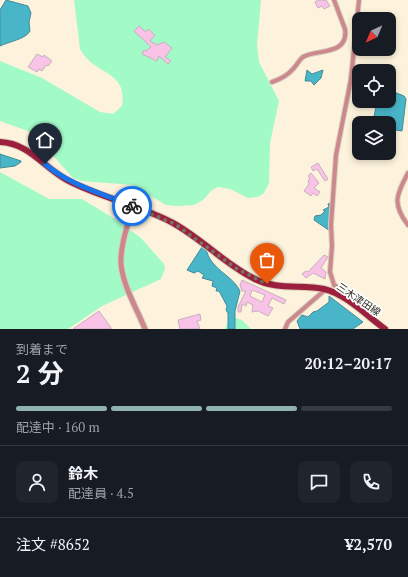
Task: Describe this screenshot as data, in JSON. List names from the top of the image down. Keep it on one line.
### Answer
{"streets":{"main road":["三木津田線"]},"north":"bottom left","page":{"heading":["2 分","到着まで","20:12–20:17"],"panel":["鈴木","配達員 · 4.5","注文 #8652","¥2,570"],"bar":"配達中 · 160 m"}}
